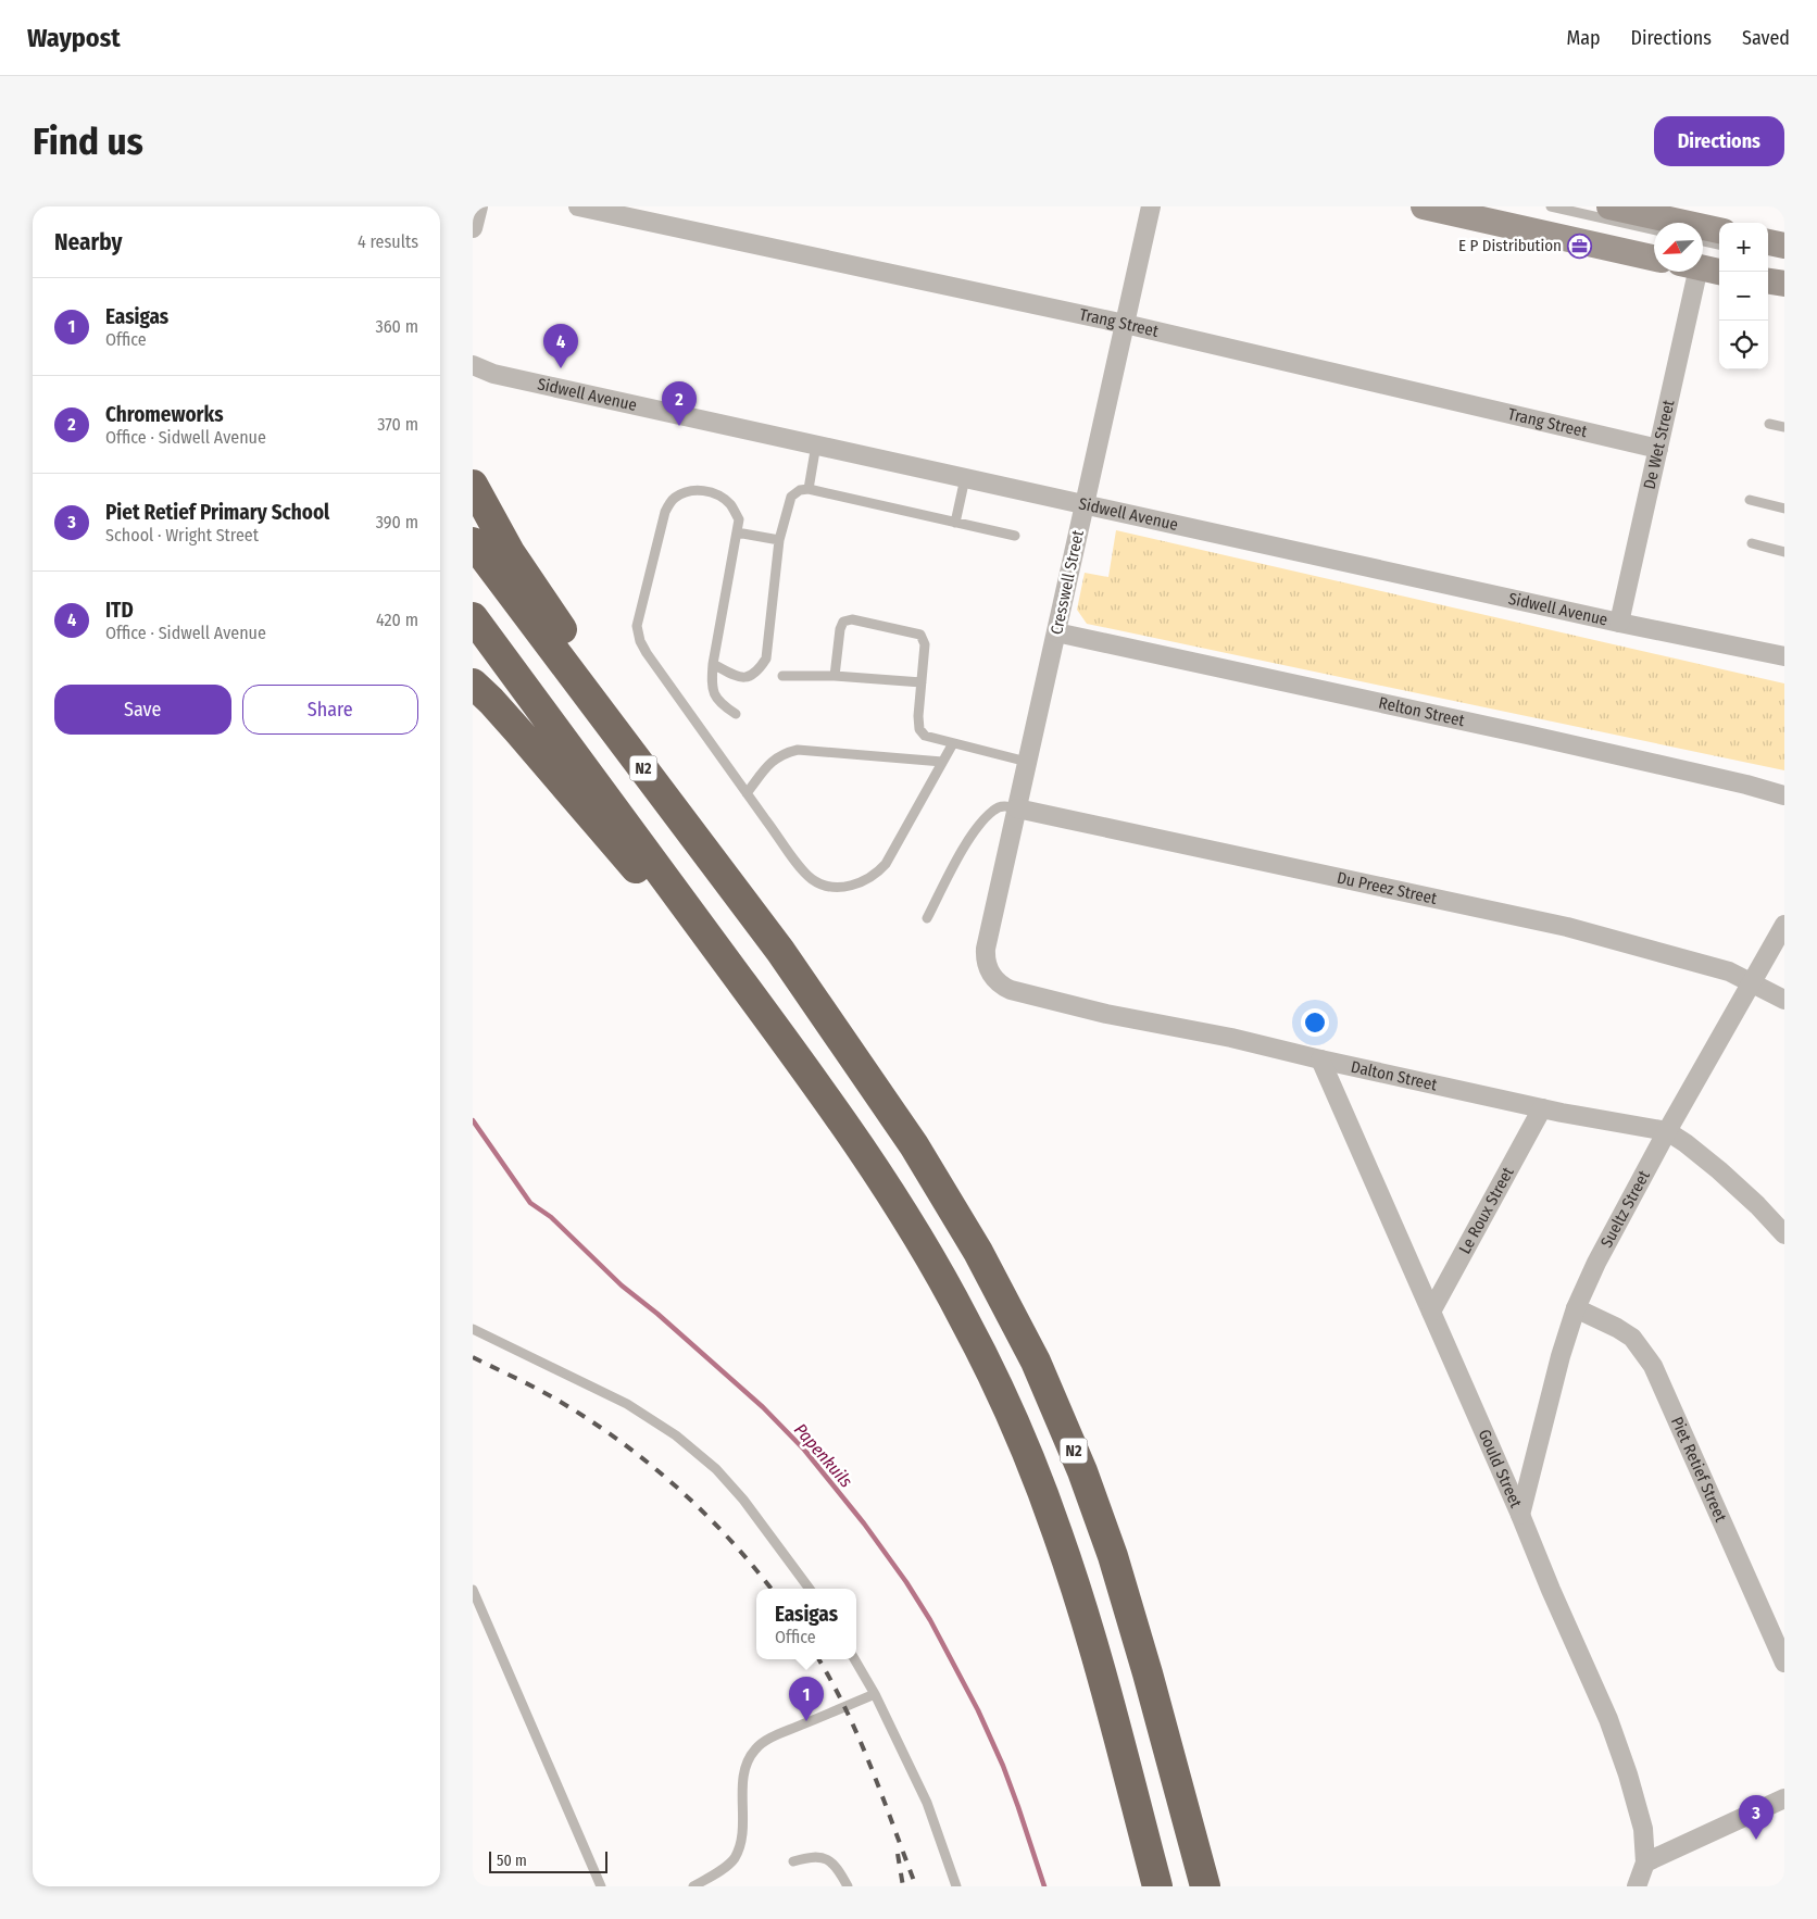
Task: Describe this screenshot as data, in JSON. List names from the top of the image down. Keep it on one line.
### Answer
{"streets":{"highway":["N2"],"street":["Trang Street","Sidwell Avenue","De Wet Street","Cresswell Street","Relton Street","Du Preez Street","Dalton Street","Sueltz Street","Le Roux Street","Gould Street","Piet Retief Street"]},"crossings":[["Trang Street","De Wet Street"],["Trang Street","Cresswell Street"],["Sidwell Avenue","De Wet Street"],["Sidwell Avenue","Cresswell Street"],["Cresswell Street","Relton Street"],["Cresswell Street","Du Preez Street"],["Cresswell Street","Dalton Street"],["Du Preez Street","Sueltz Street"],["Dalton Street","Sueltz Street"],["Dalton Street","Le Roux Street"],["Dalton Street","Gould Street"],["Sueltz Street","Gould Street"],["Sueltz Street","Piet Retief Street"],["Le Roux Street","Gould Street"]],"water":["Papenkuils"],"places":{"office":["E P Distribution"]},"scale_bar":"50 m","north":"bottom left","page":{"header":"Waypost","nav":["Map","Directions","Saved"],"buttons":["Directions",["Save","Share"]],"title":"Find us","heading":["Nearby","4 results"],"map_buttons":["+","−"],"list":[{"mark":"1","name":"Easigas","note":"Office","value":"360 m"},{"mark":"2","name":"Chromeworks","note":"Office · Sidwell Avenue","value":"370 m"},{"mark":"3","name":"Piet Retief Primary School","note":"School · Wright Street","value":"390 m"},{"mark":"4","name":"ITD","note":"Office · Sidwell Avenue","value":"420 m"}],"pins":["4","2","1","3"],"popup":["Easigas","Office"],"scale":"50 m"}}
